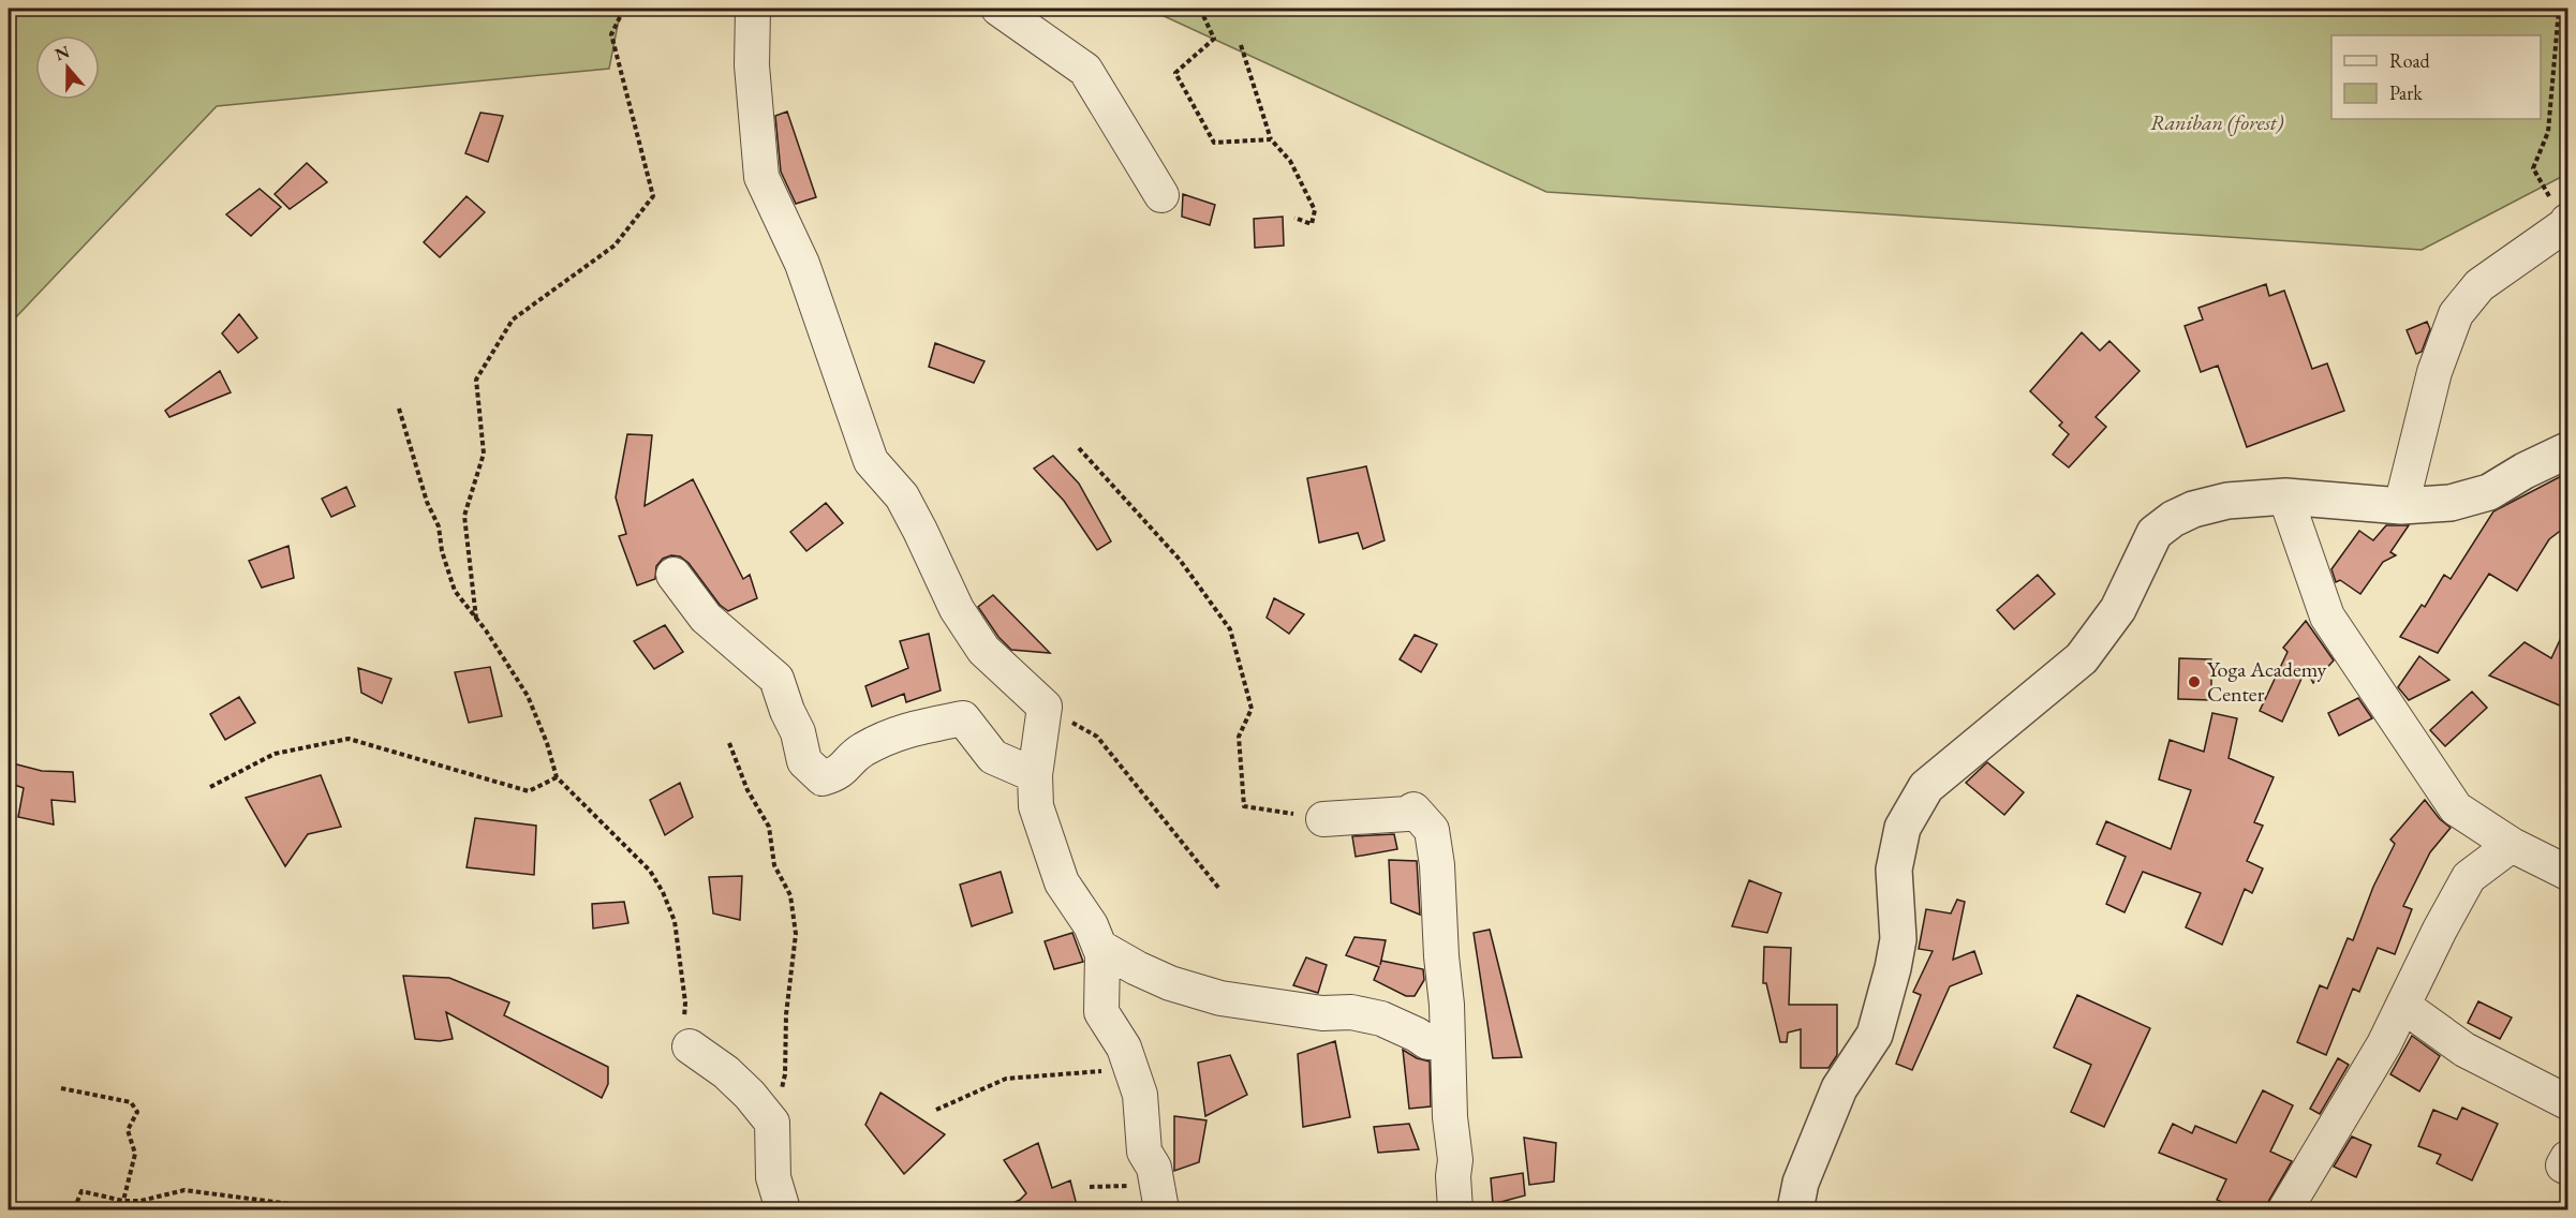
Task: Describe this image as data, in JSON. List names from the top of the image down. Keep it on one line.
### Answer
{"parks":["Raniban (forest)"],"places":["Yoga Academy Center"],"legend":["Road","Park"],"north":"top"}
